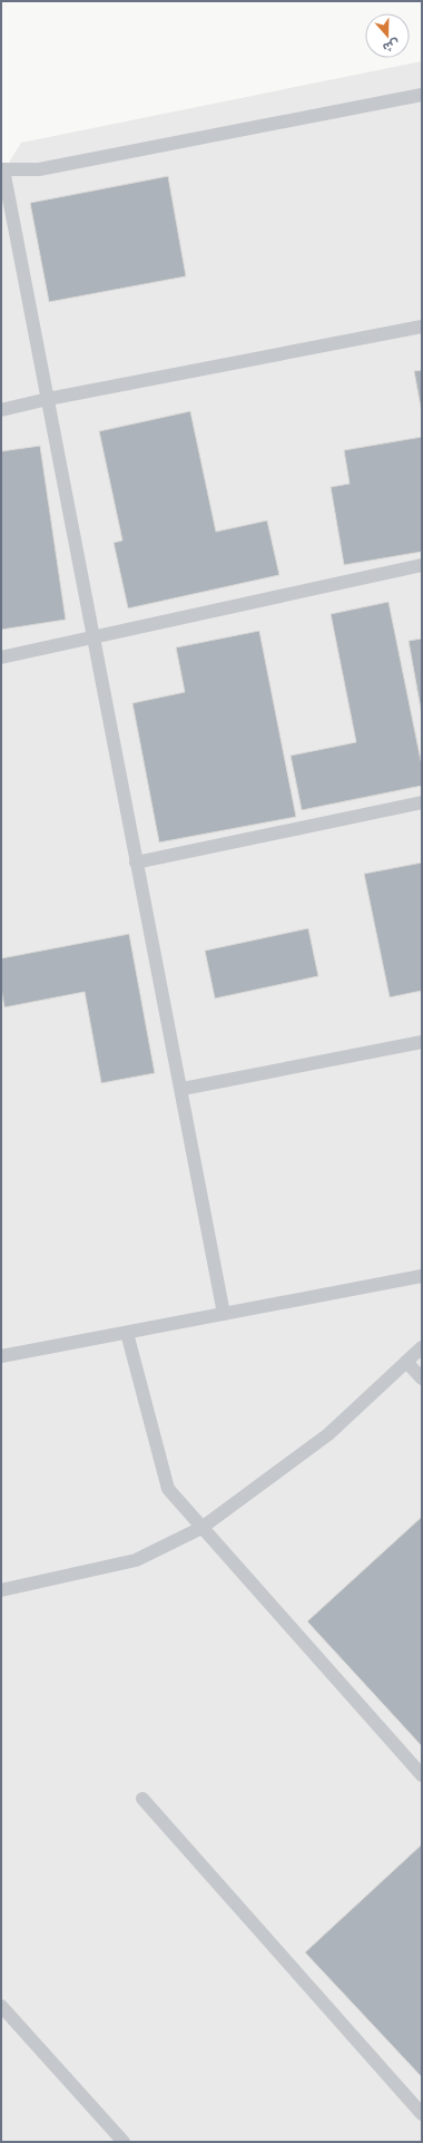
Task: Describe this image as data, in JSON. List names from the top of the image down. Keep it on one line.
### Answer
{"north":"bottom"}
